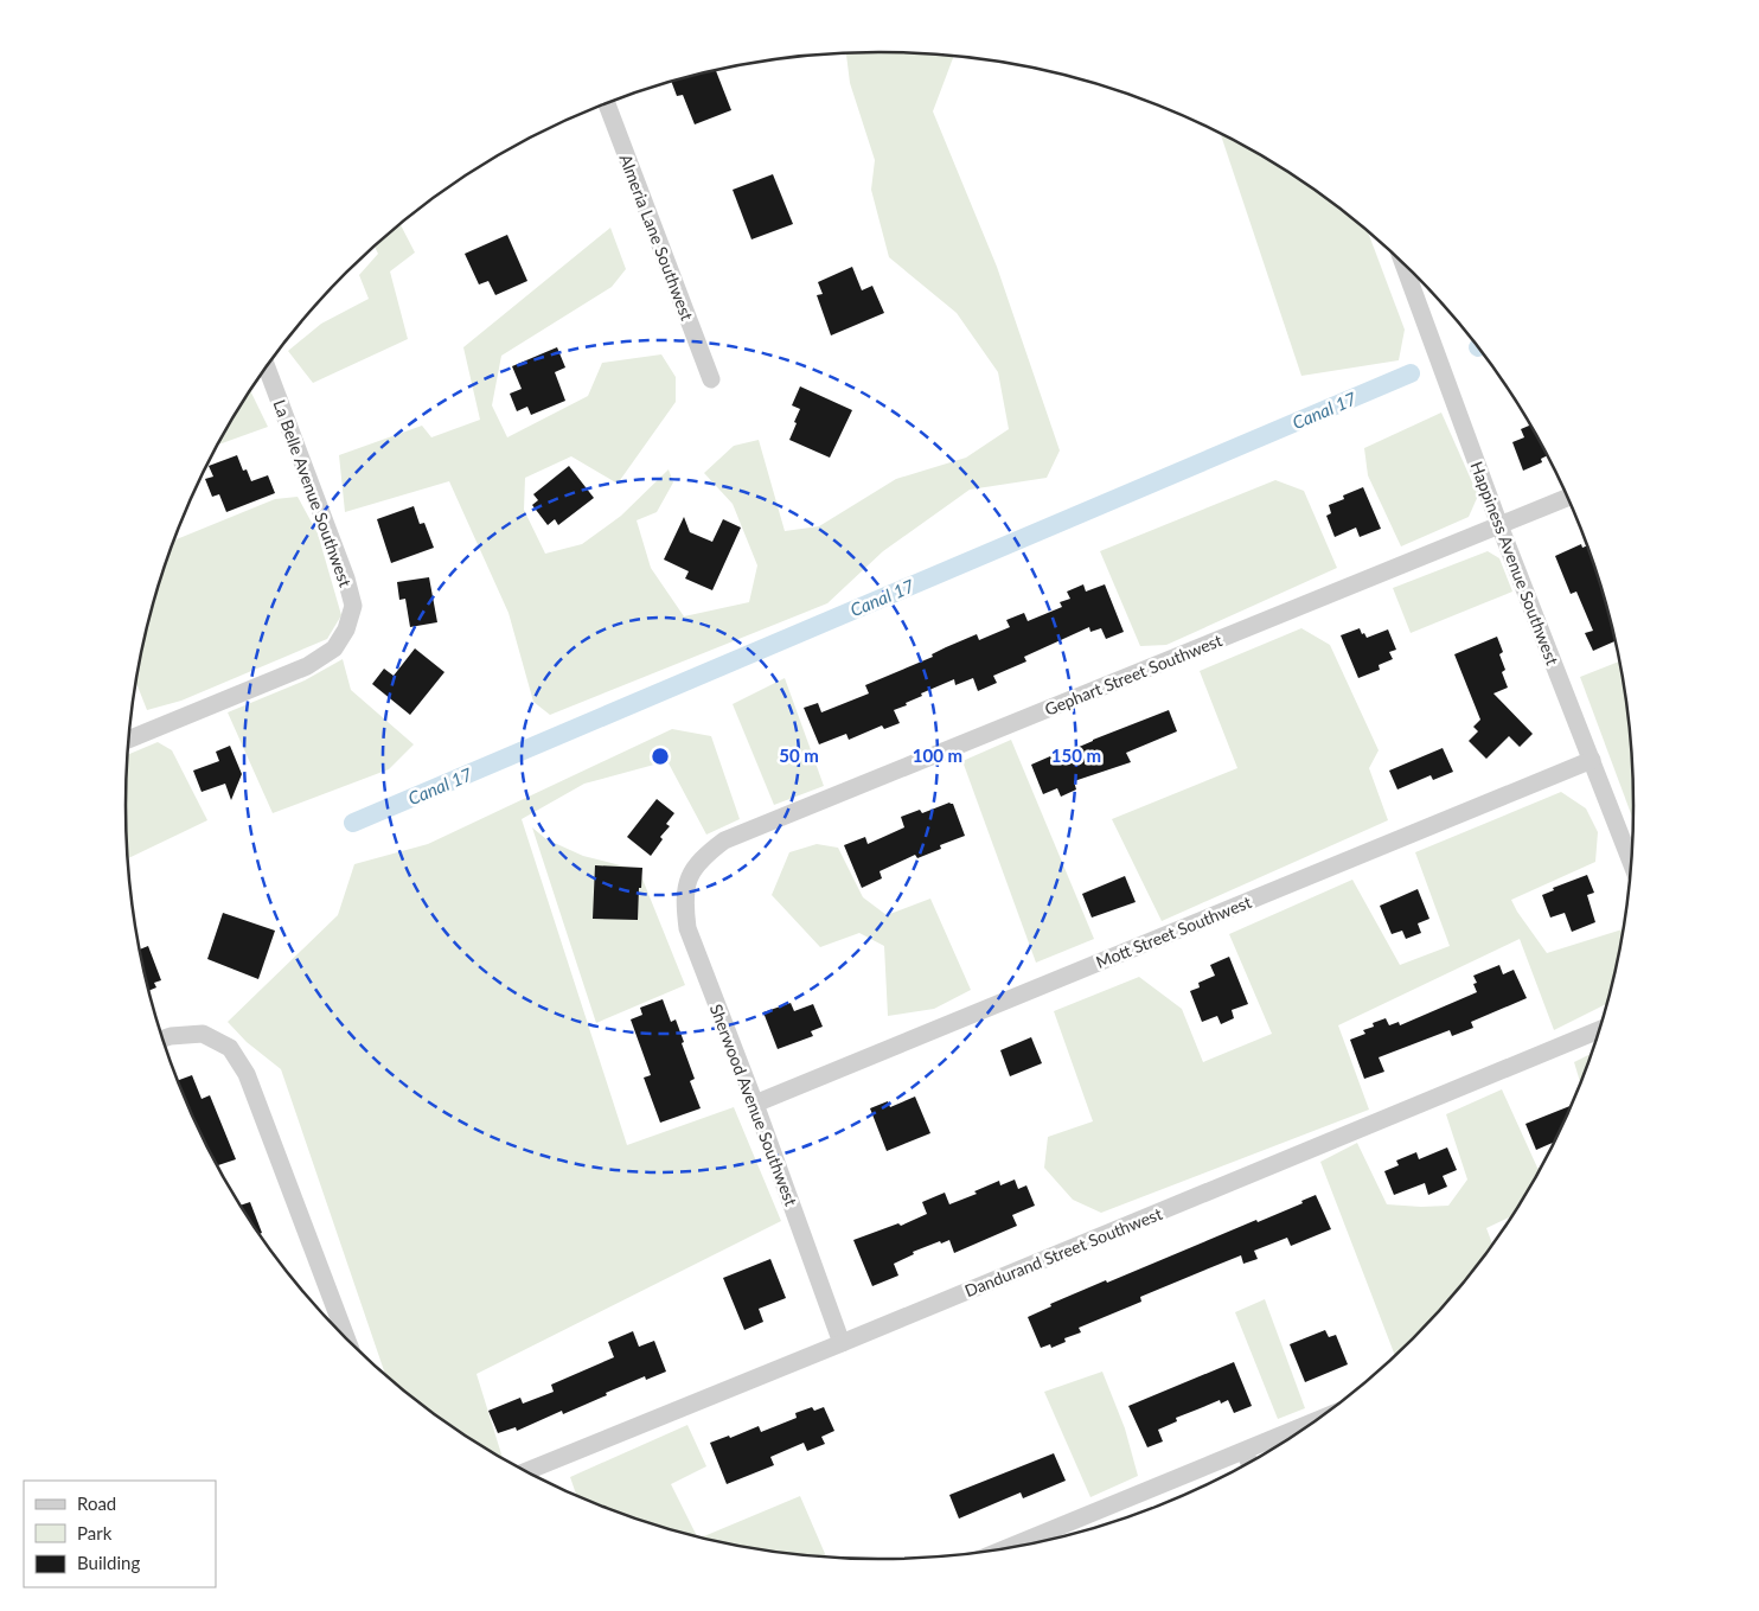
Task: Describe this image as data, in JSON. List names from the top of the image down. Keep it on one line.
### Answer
{"streets":{"street":["Almeria Lane Southwest","La Belle Avenue Southwest","Happiness Avenue Southwest","Gephart Street Southwest","Mott Street Southwest","Sherwood Avenue Southwest","Dandurand Street Southwest"]},"crossings":[["Happiness Avenue Southwest","Gephart Street Southwest"],["Happiness Avenue Southwest","Mott Street Southwest"],["Gephart Street Southwest","Sherwood Avenue Southwest"],["Mott Street Southwest","Sherwood Avenue Southwest"],["Sherwood Avenue Southwest","Dandurand Street Southwest"]],"water":["Canal 17"],"legend":["Road","Park","Building"],"rings":["50 m","100 m","150 m"]}
